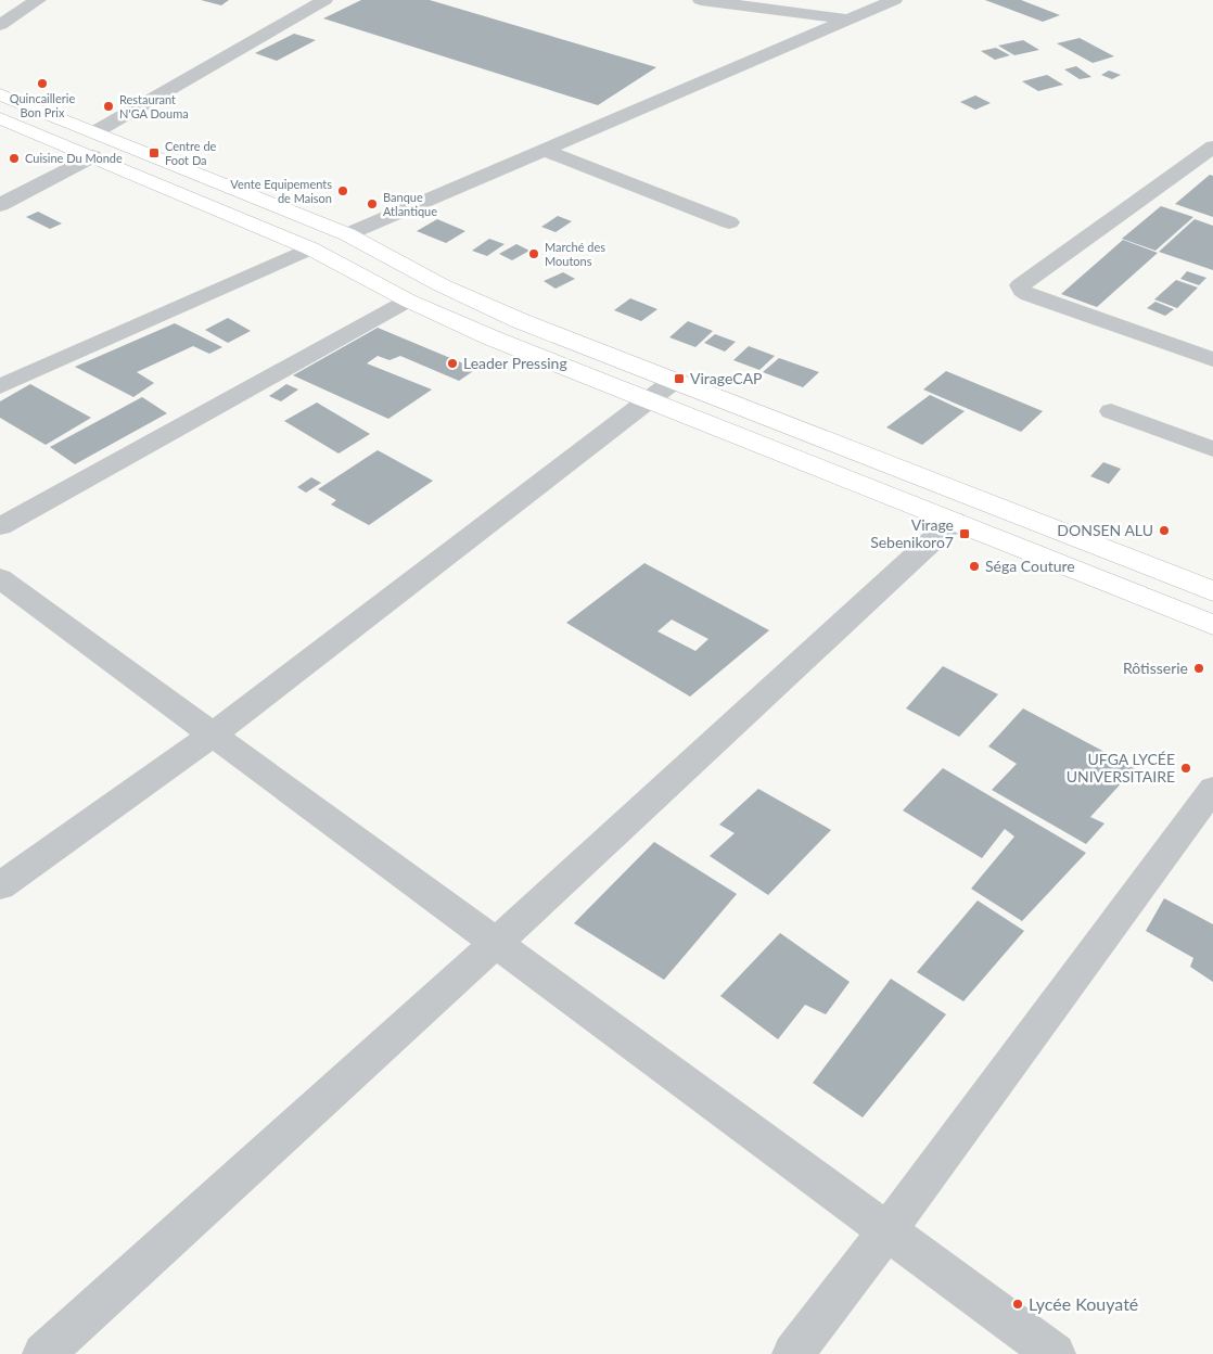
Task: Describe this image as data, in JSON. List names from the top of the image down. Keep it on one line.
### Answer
{"places":{"other":["Quincaillerie Bon Prix","Restaurant N'GA Douma","Cuisine Du Monde","Vente Equipements de Maison","Banque Atlantique","Marché des Moutons","Leader Pressing","DONSEN ALU","Séga Couture","Rôtisserie","UFGA LYCÉE UNIVERSITAIRE","Lycée Kouyaté"],"transit":["Centre de Foot Da","VirageCAP","Virage Sebenikoro7"]}}
